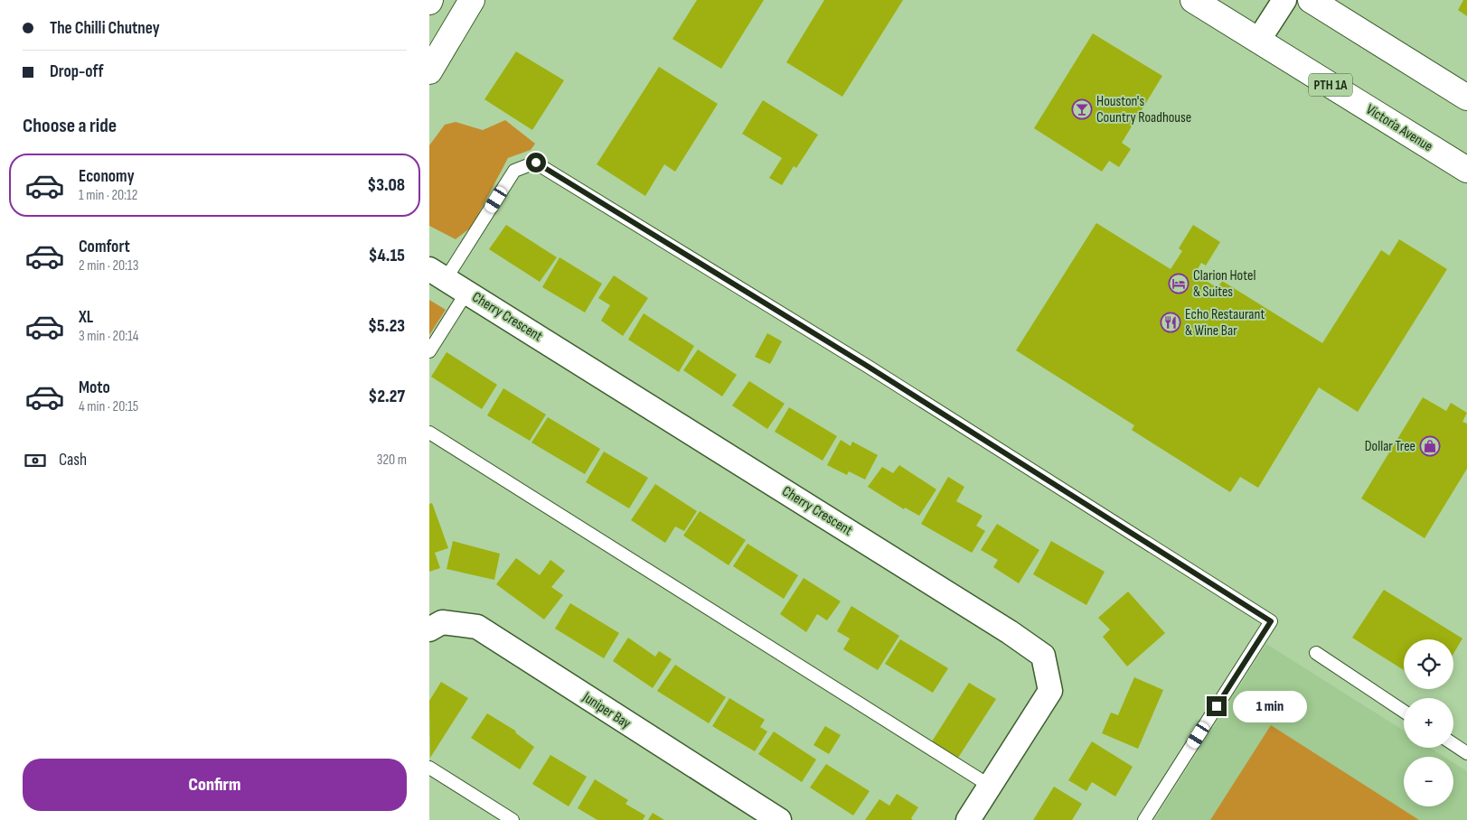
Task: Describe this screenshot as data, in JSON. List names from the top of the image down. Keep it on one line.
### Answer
{"streets":{"main road":["PTH 1A","Victoria Avenue"],"street":["Cherry Crescent","Juniper Bay"]},"places":{"bar":["Houston's Country Roadhouse"],"hotel":["Clarion Hotel & Suites"],"restaurant":["Echo Restaurant & Wine Bar"],"shop":["Dollar Tree"]},"page":{"banner":["The Chilli Chutney","Drop-off"],"heading":"Choose a ride","list":[{"name":"Economy","note":"1 min · 20:12","value":"$3.08"},{"name":"Comfort","note":"2 min · 20:13","value":"$4.15"},{"name":"XL","note":"3 min · 20:14","value":"$5.23"},{"name":"Moto","note":"4 min · 20:15","value":"$2.27"}],"pay":["Cash","320 m"],"map_buttons":["+","−"],"bubble":"1 min","buttons":"Confirm"}}
